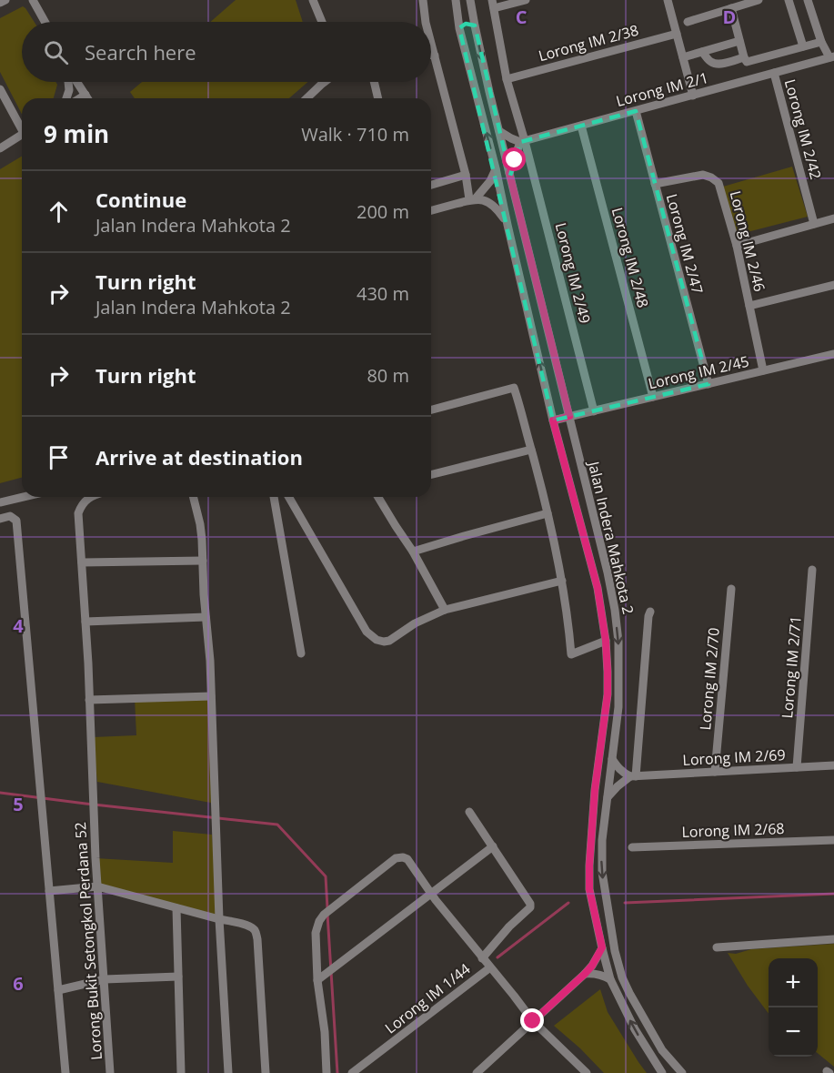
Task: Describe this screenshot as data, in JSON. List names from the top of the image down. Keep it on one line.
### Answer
{"streets":{"street":["Lorong IM 2/38","Lorong IM 2/1","Lorong IM 2/42","Lorong IM 2/46","Lorong IM 2/47","Lorong IM 2/48","Lorong IM 2/49","Lorong IM 2/45","Jalan Indera Mahkota 2","Lorong IM 2/71","Lorong IM 2/70","Lorong IM 2/69","Lorong IM 2/68","Lorong Bukit Setongkol Perdana 52","Lorong IM 1/44"]},"crossings":[["Lorong IM 2/38","Lorong IM 2/49"],["Lorong IM 2/1","Lorong IM 2/42"],["Lorong IM 2/1","Lorong IM 2/47"],["Lorong IM 2/1","Lorong IM 2/48"],["Lorong IM 2/1","Lorong IM 2/49"],["Lorong IM 2/46","Lorong IM 2/47"],["Lorong IM 2/46","Lorong IM 2/45"],["Lorong IM 2/47","Lorong IM 2/45"],["Lorong IM 2/48","Lorong IM 2/45"],["Lorong IM 2/49","Lorong IM 2/45"],["Lorong IM 2/45","Jalan Indera Mahkota 2"],["Lorong IM 2/71","Lorong IM 2/69"],["Lorong IM 2/70","Lorong IM 2/69"]],"page":{"search":"Search here","heading":["9 min","Walk · 710 m"],"list":[["Continue","Jalan Indera Mahkota 2","200 m"],["Turn right","Jalan Indera Mahkota 2","430 m"],["Turn right","80 m"],"Arrive at destination"],"map_buttons":["+","−"]},"grid":{"columns":["C","D"],"rows":["4","5","6"]}}
